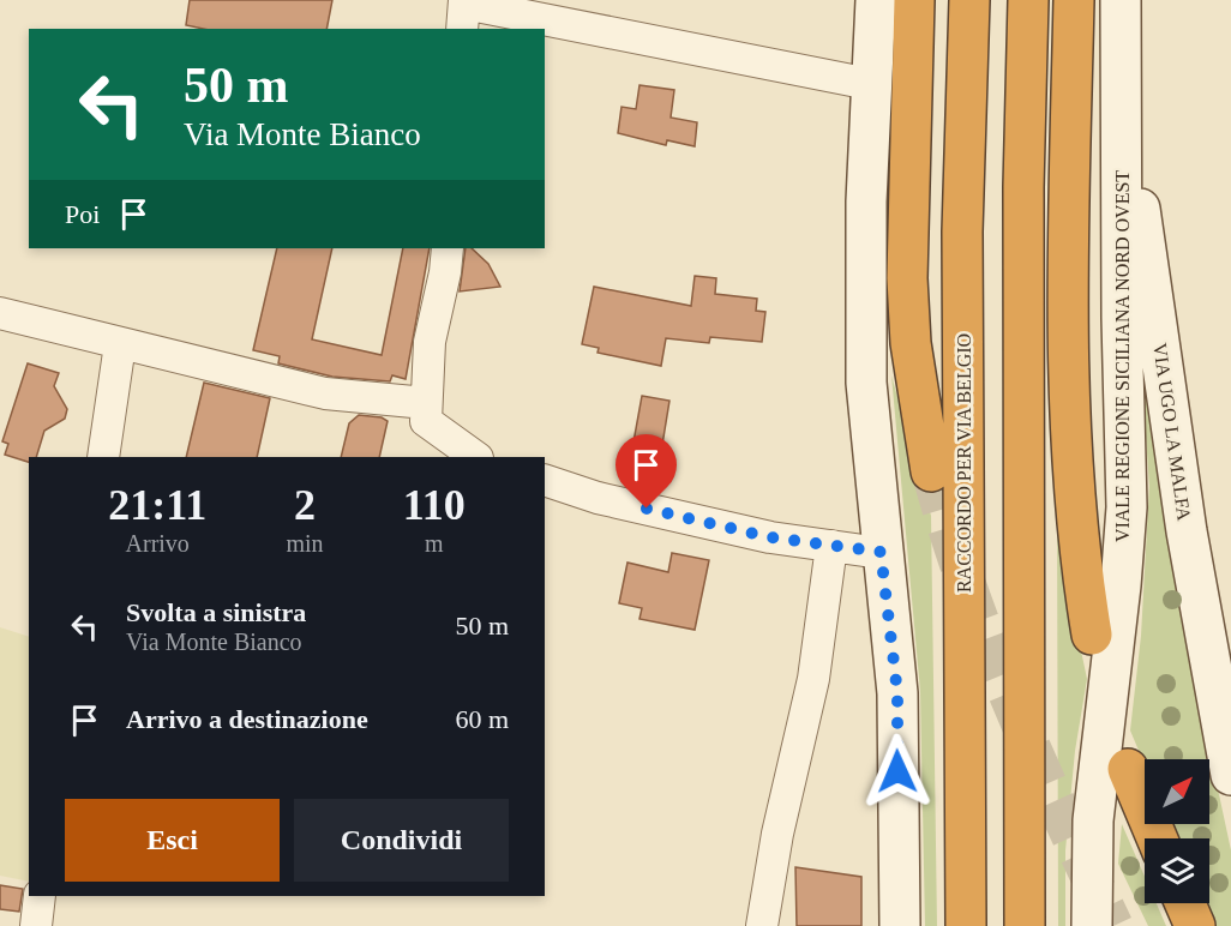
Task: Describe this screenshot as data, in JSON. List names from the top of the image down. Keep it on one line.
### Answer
{"streets":{"highway":["RACCORDO PER VIA BELGIO"],"street":["VIALE REGIONE SICILIANA NORD OVEST","VIA UGO LA MALFA"]},"crossings":[["VIALE REGIONE SICILIANA NORD OVEST","VIA UGO LA MALFA"]],"north":"top right","page":{"turn":["50 m","Via Monte Bianco"],"then":"Poi","eta":["21:11","Arrivo","2","min","110","m"],"list":[{"name":"Svolta a sinistra","note":"Via Monte Bianco","value":"50 m"},{"name":"Arrivo a destinazione","value":"60 m"}],"buttons":["Esci","Condividi"]}}
